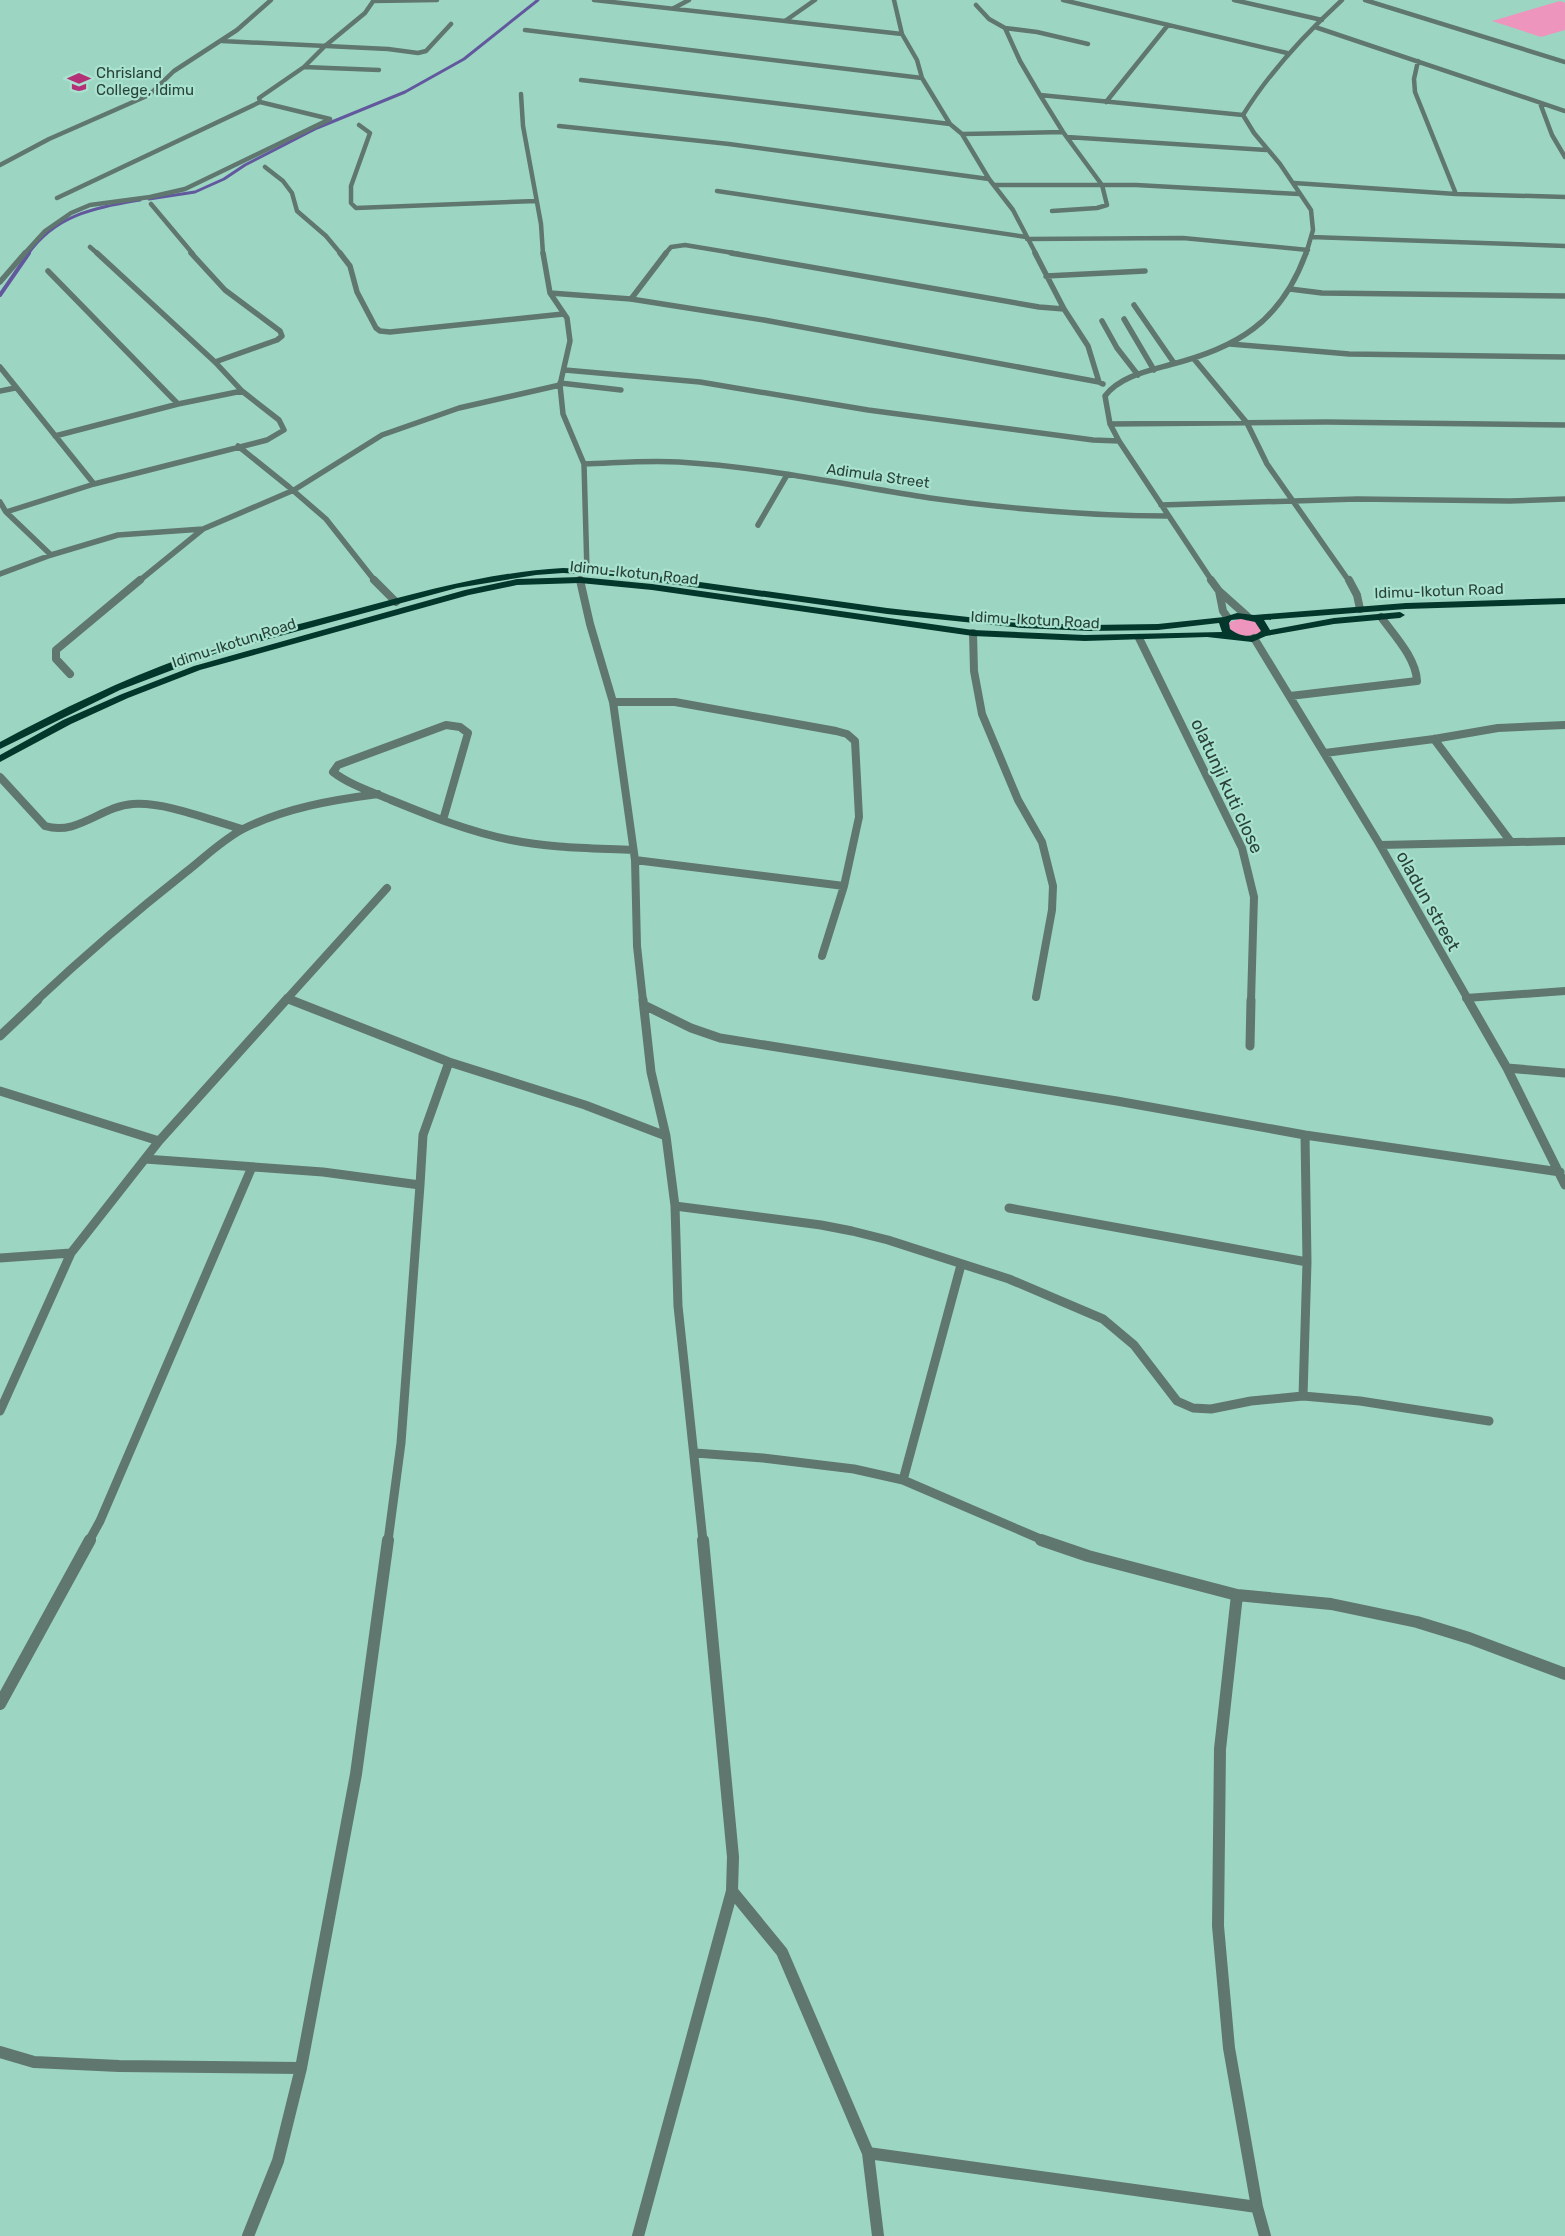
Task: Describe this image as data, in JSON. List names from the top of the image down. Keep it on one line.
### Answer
{"streets":{"main road":["Idimu-Ikotun Road"],"street":["Adimula Street","olatunji kuti close","oladun street"]},"crossings":[["Idimu-Ikotun Road","olatunji kuti close"],["Idimu-Ikotun Road","oladun street"]],"places":{"school or university":["Chrisland College, Idimu"]}}
